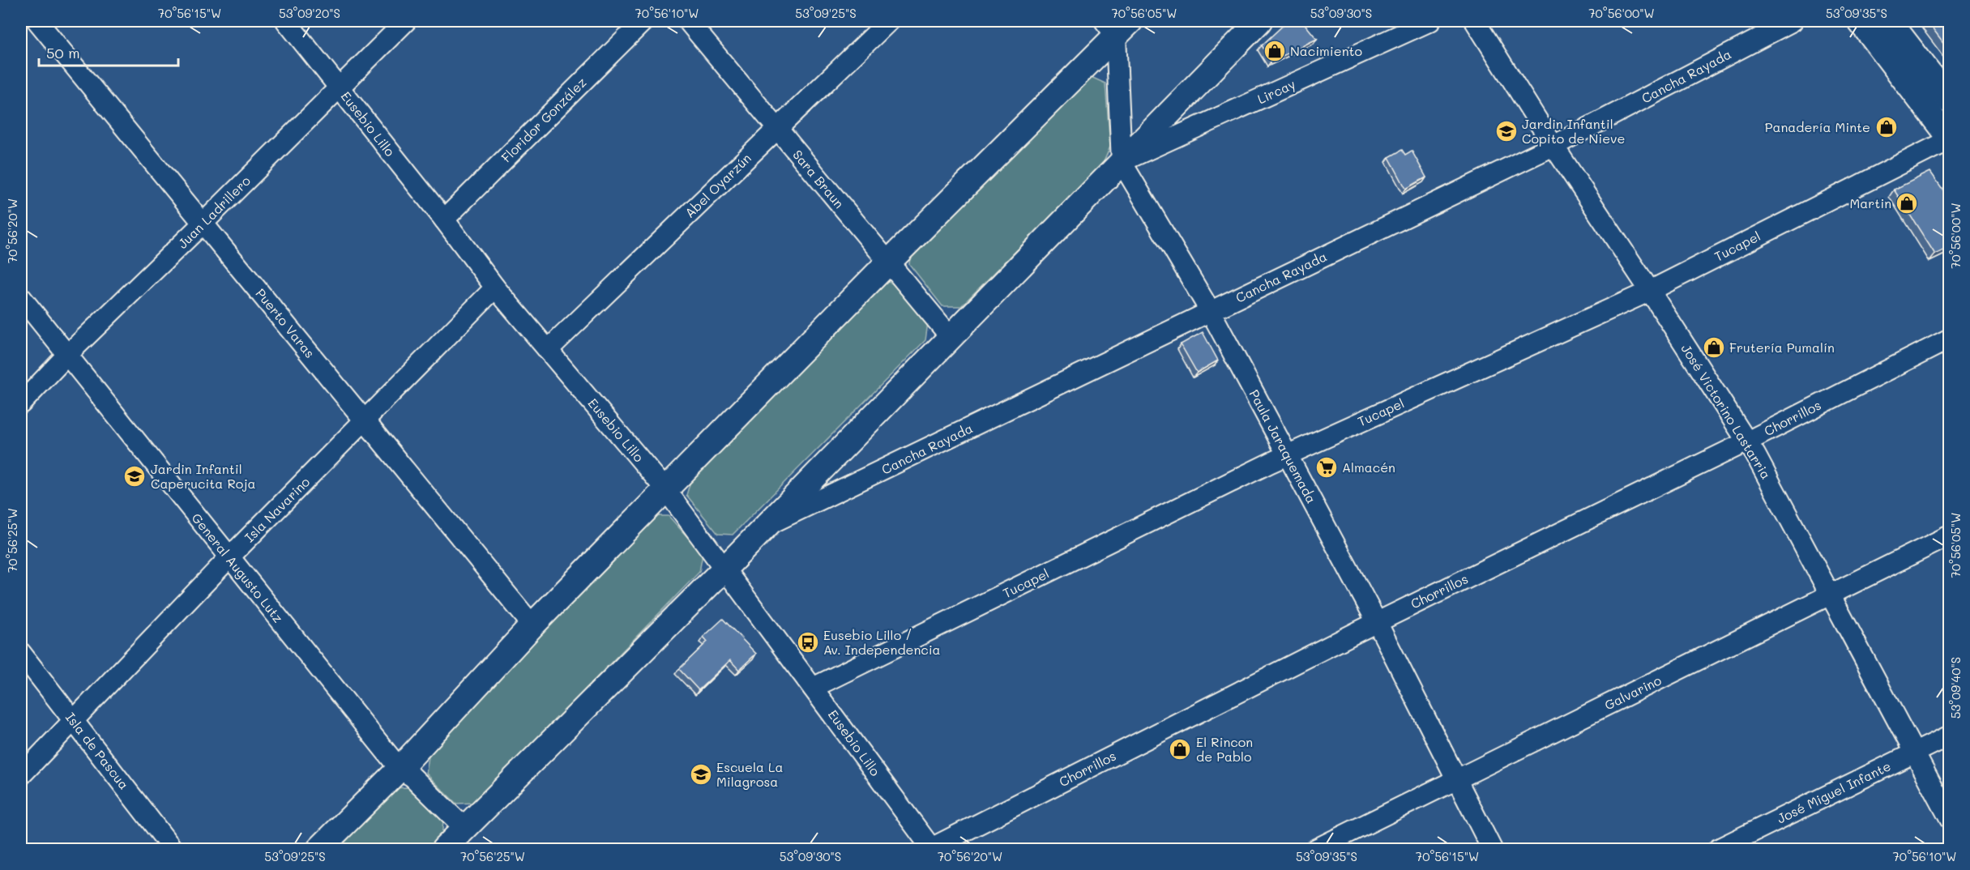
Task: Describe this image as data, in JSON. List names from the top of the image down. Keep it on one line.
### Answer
{"streets":{"street":["Cancha Rayada","Lircay","Floridor González","Eusebio Lillo","Sara Braun","Abel Oyarzún","Juan Ladrillero","Tucapel","Puerto Varas","José Victorino Lastarria","Chorrillos","Paula Jaraquemada","Isla Navarino","General Augusto Lutz","Galvarino","Isla de Pascua","José Miguel Infante"]},"crossings":[["Cancha Rayada","José Victorino Lastarria"],["Cancha Rayada","Paula Jaraquemada"],["Lircay","Paula Jaraquemada"],["Floridor González","Eusebio Lillo"],["Eusebio Lillo","Abel Oyarzún"],["Eusebio Lillo","Juan Ladrillero"],["Eusebio Lillo","Tucapel"],["Eusebio Lillo","Chorrillos"],["Eusebio Lillo","Isla Navarino"],["Sara Braun","Abel Oyarzún"],["Juan Ladrillero","Puerto Varas"],["Juan Ladrillero","General Augusto Lutz"],["Tucapel","José Victorino Lastarria"],["Tucapel","Paula Jaraquemada"],["Puerto Varas","Isla Navarino"],["José Victorino Lastarria","Chorrillos"],["José Victorino Lastarria","Galvarino"],["José Victorino Lastarria","José Miguel Infante"],["Chorrillos","Paula Jaraquemada"],["Paula Jaraquemada","Galvarino"],["Isla Navarino","General Augusto Lutz"],["Isla Navarino","Isla de Pascua"]],"places":{"shop":["Nacimiento","Panadería Minte","Martin","Frutería Pumalín","El Rincon de Pablo"],"school or university":["Jardin Infantil Copito de Nieve","Jardin Infantil Caperucita Roja","Escuela La Milagrosa"],"supermarket":["Almacén"],"bus stop":["Eusebio Lillo / Av. Independencia"]},"scale_bar":"50 m","coordinates":["70°56'15\"W","53°09'20\"S","70°56'10\"W","53°09'25\"S","70°56'05\"W","53°09'30\"S","70°56'00\"W","53°09'35\"S","70°56'20\"W","70°56'25\"W","53°09'40\"S"]}
